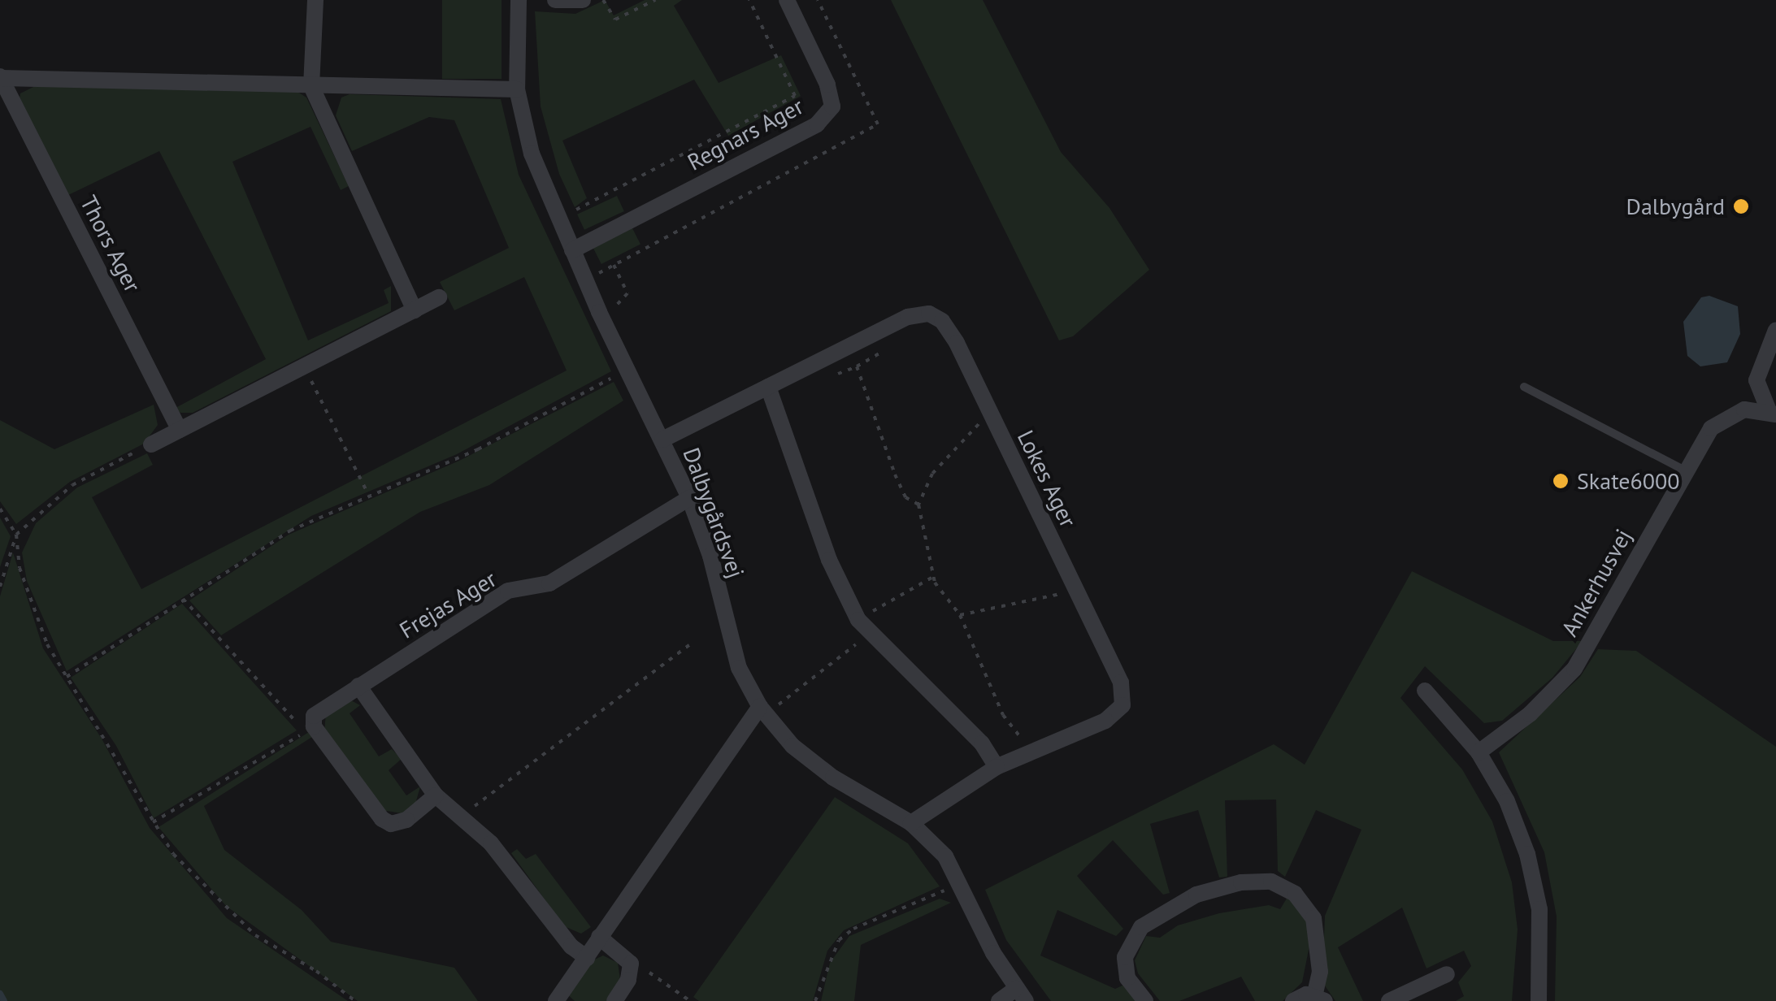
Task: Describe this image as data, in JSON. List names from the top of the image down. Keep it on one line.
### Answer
{"streets":{"street":["Regnars Ager","Thors Ager","Lokes Ager","Dalbygårdsvej","Ankerhusvej","Frejas Ager"]},"crossings":[["Regnars Ager","Dalbygårdsvej"],["Thors Ager","Dalbygårdsvej"],["Lokes Ager","Dalbygårdsvej"],["Dalbygårdsvej","Frejas Ager"]],"places":["Dalbygård","Skate6000"]}
